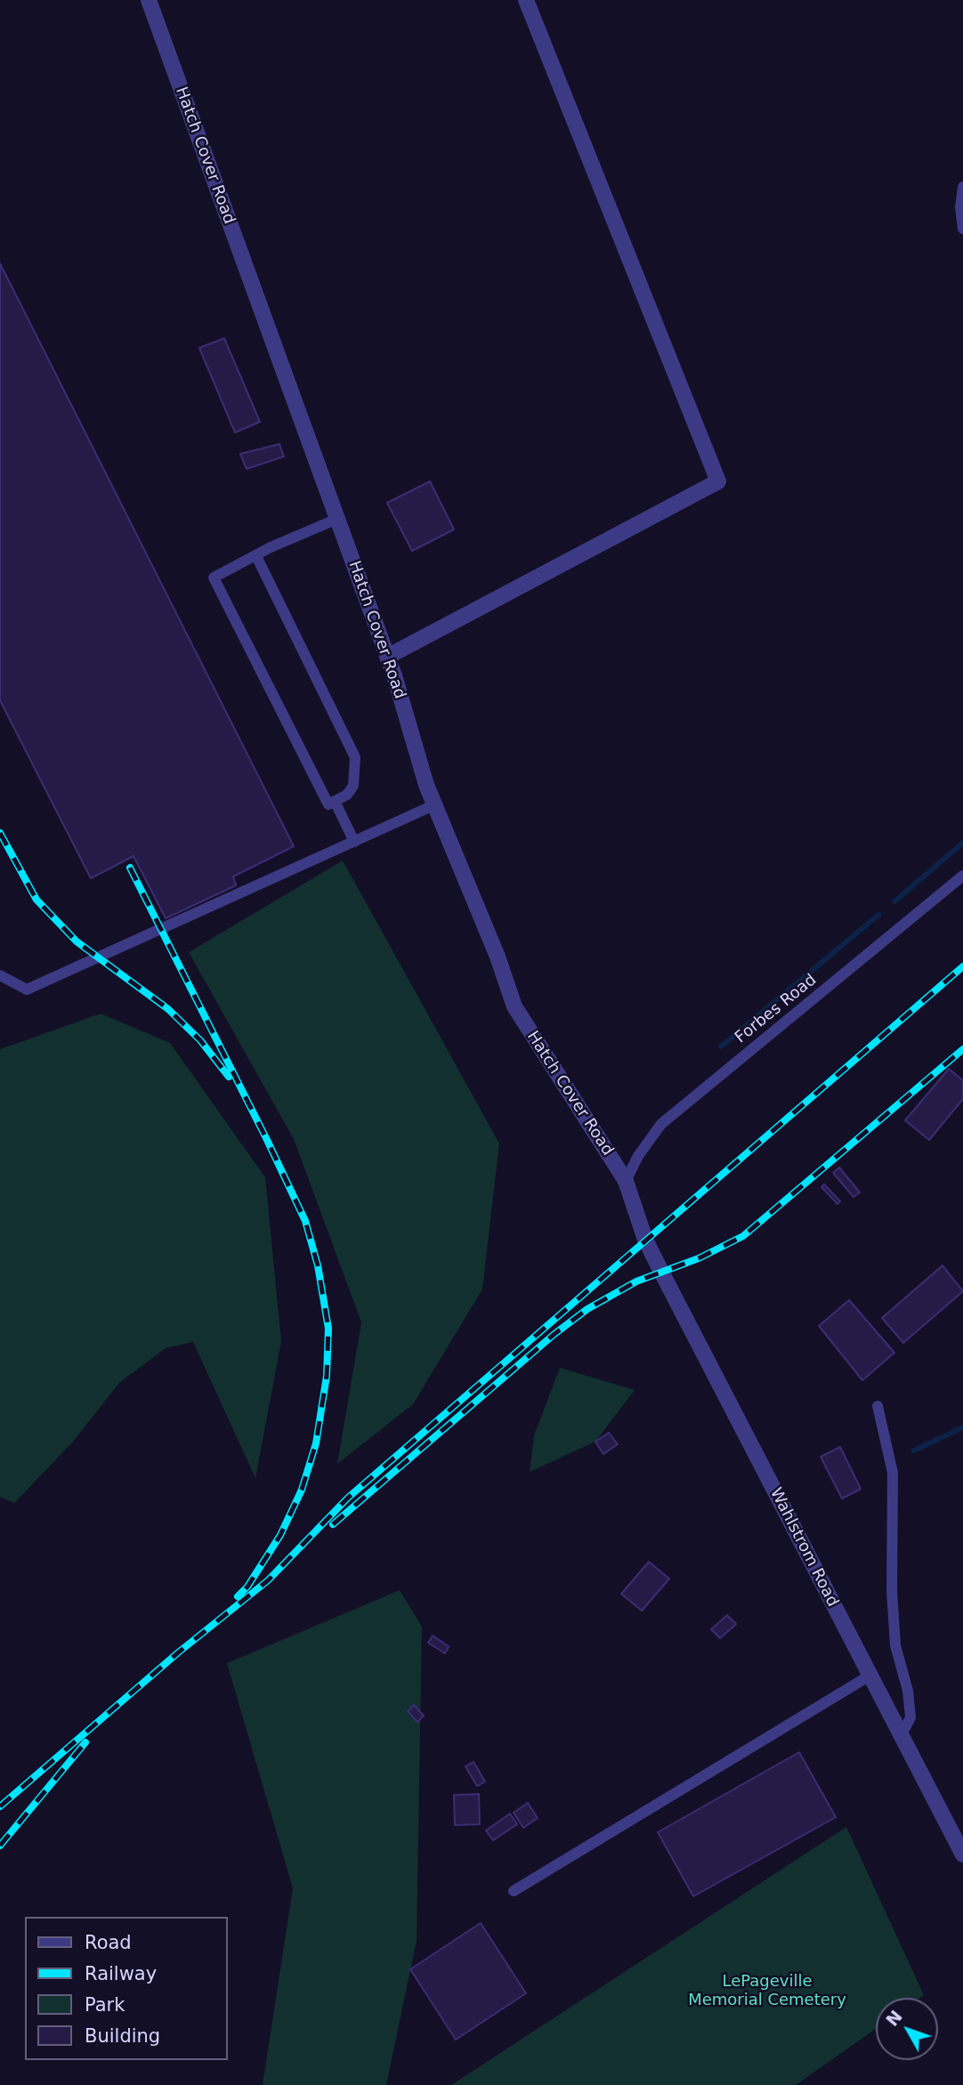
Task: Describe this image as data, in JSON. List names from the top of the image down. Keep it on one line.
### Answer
{"streets":{"street":["Hatch Cover Road","Wahlstrom Road"],"lane":["Forbes Road"]},"crossings":[["Hatch Cover Road","Forbes Road"],["Hatch Cover Road","Wahlstrom Road"]],"parks":["LePageville Memorial Cemetery"],"legend":["Road","Railway","Park","Building"],"north":"top left"}
